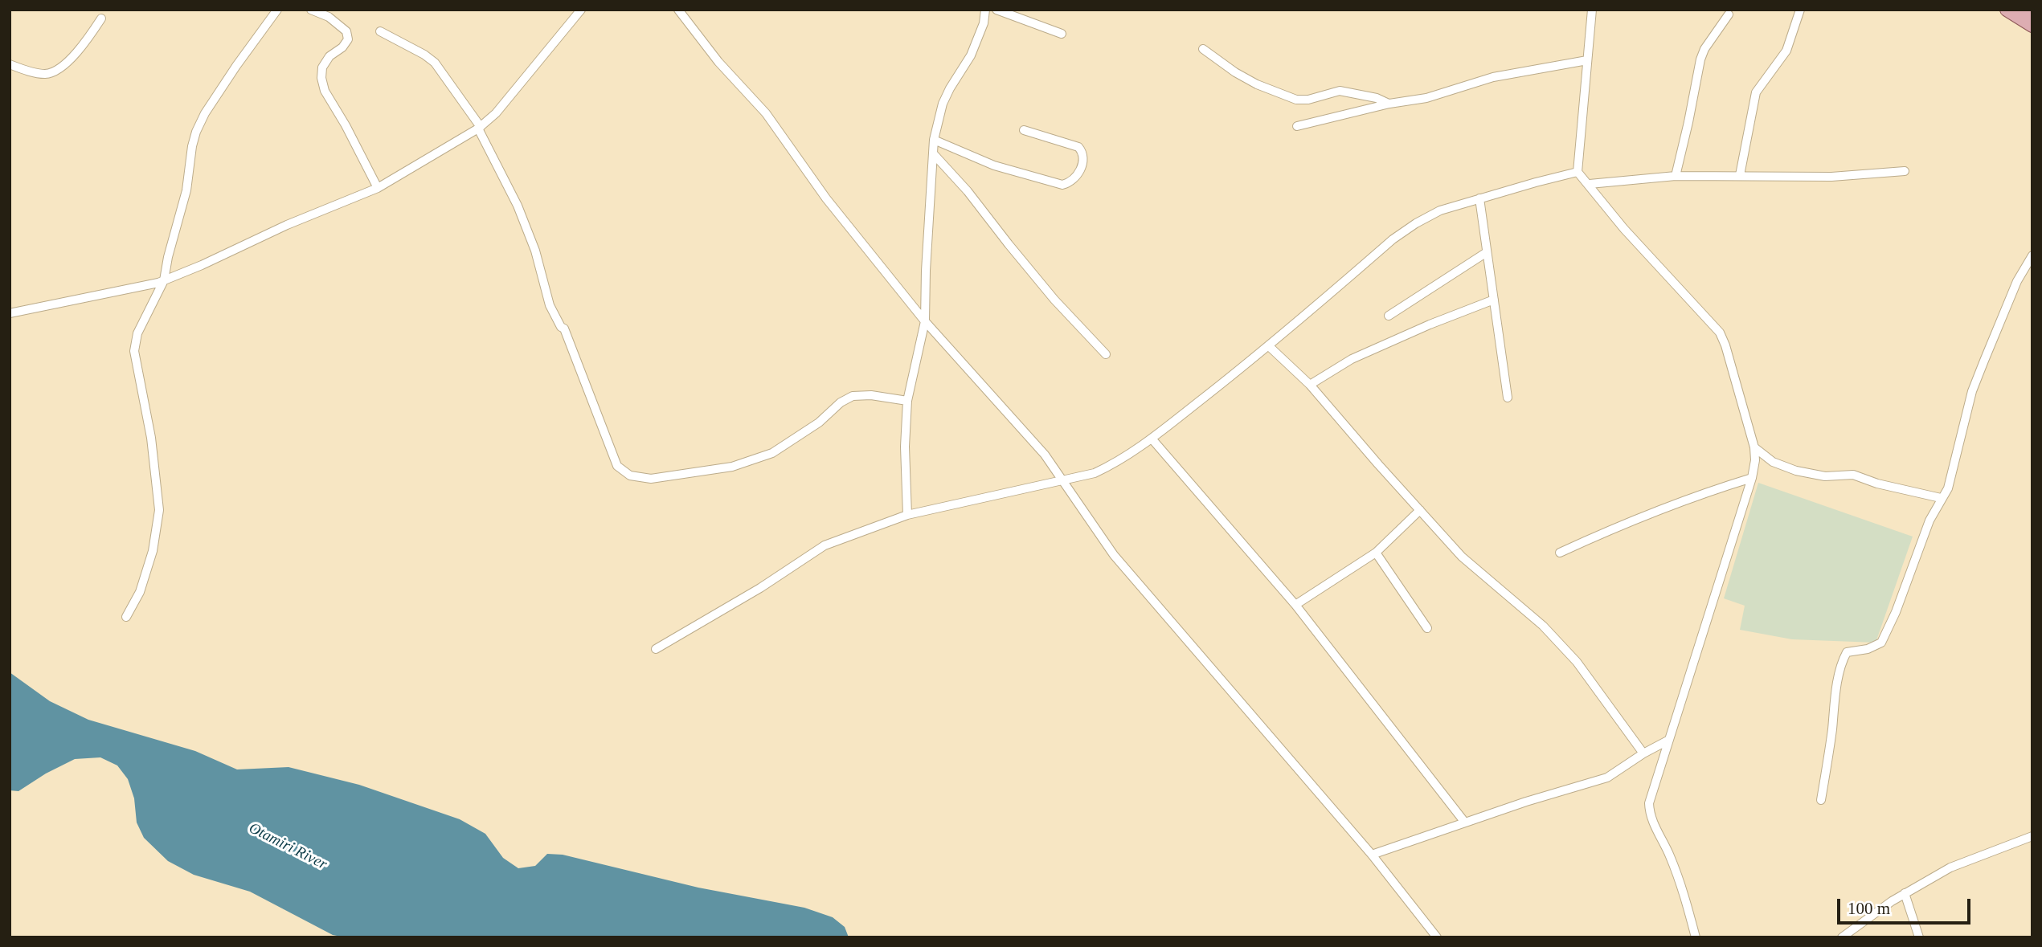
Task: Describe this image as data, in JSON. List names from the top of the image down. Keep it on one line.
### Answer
{"water":["Otamiri River"],"scale_bar":"100 m"}
